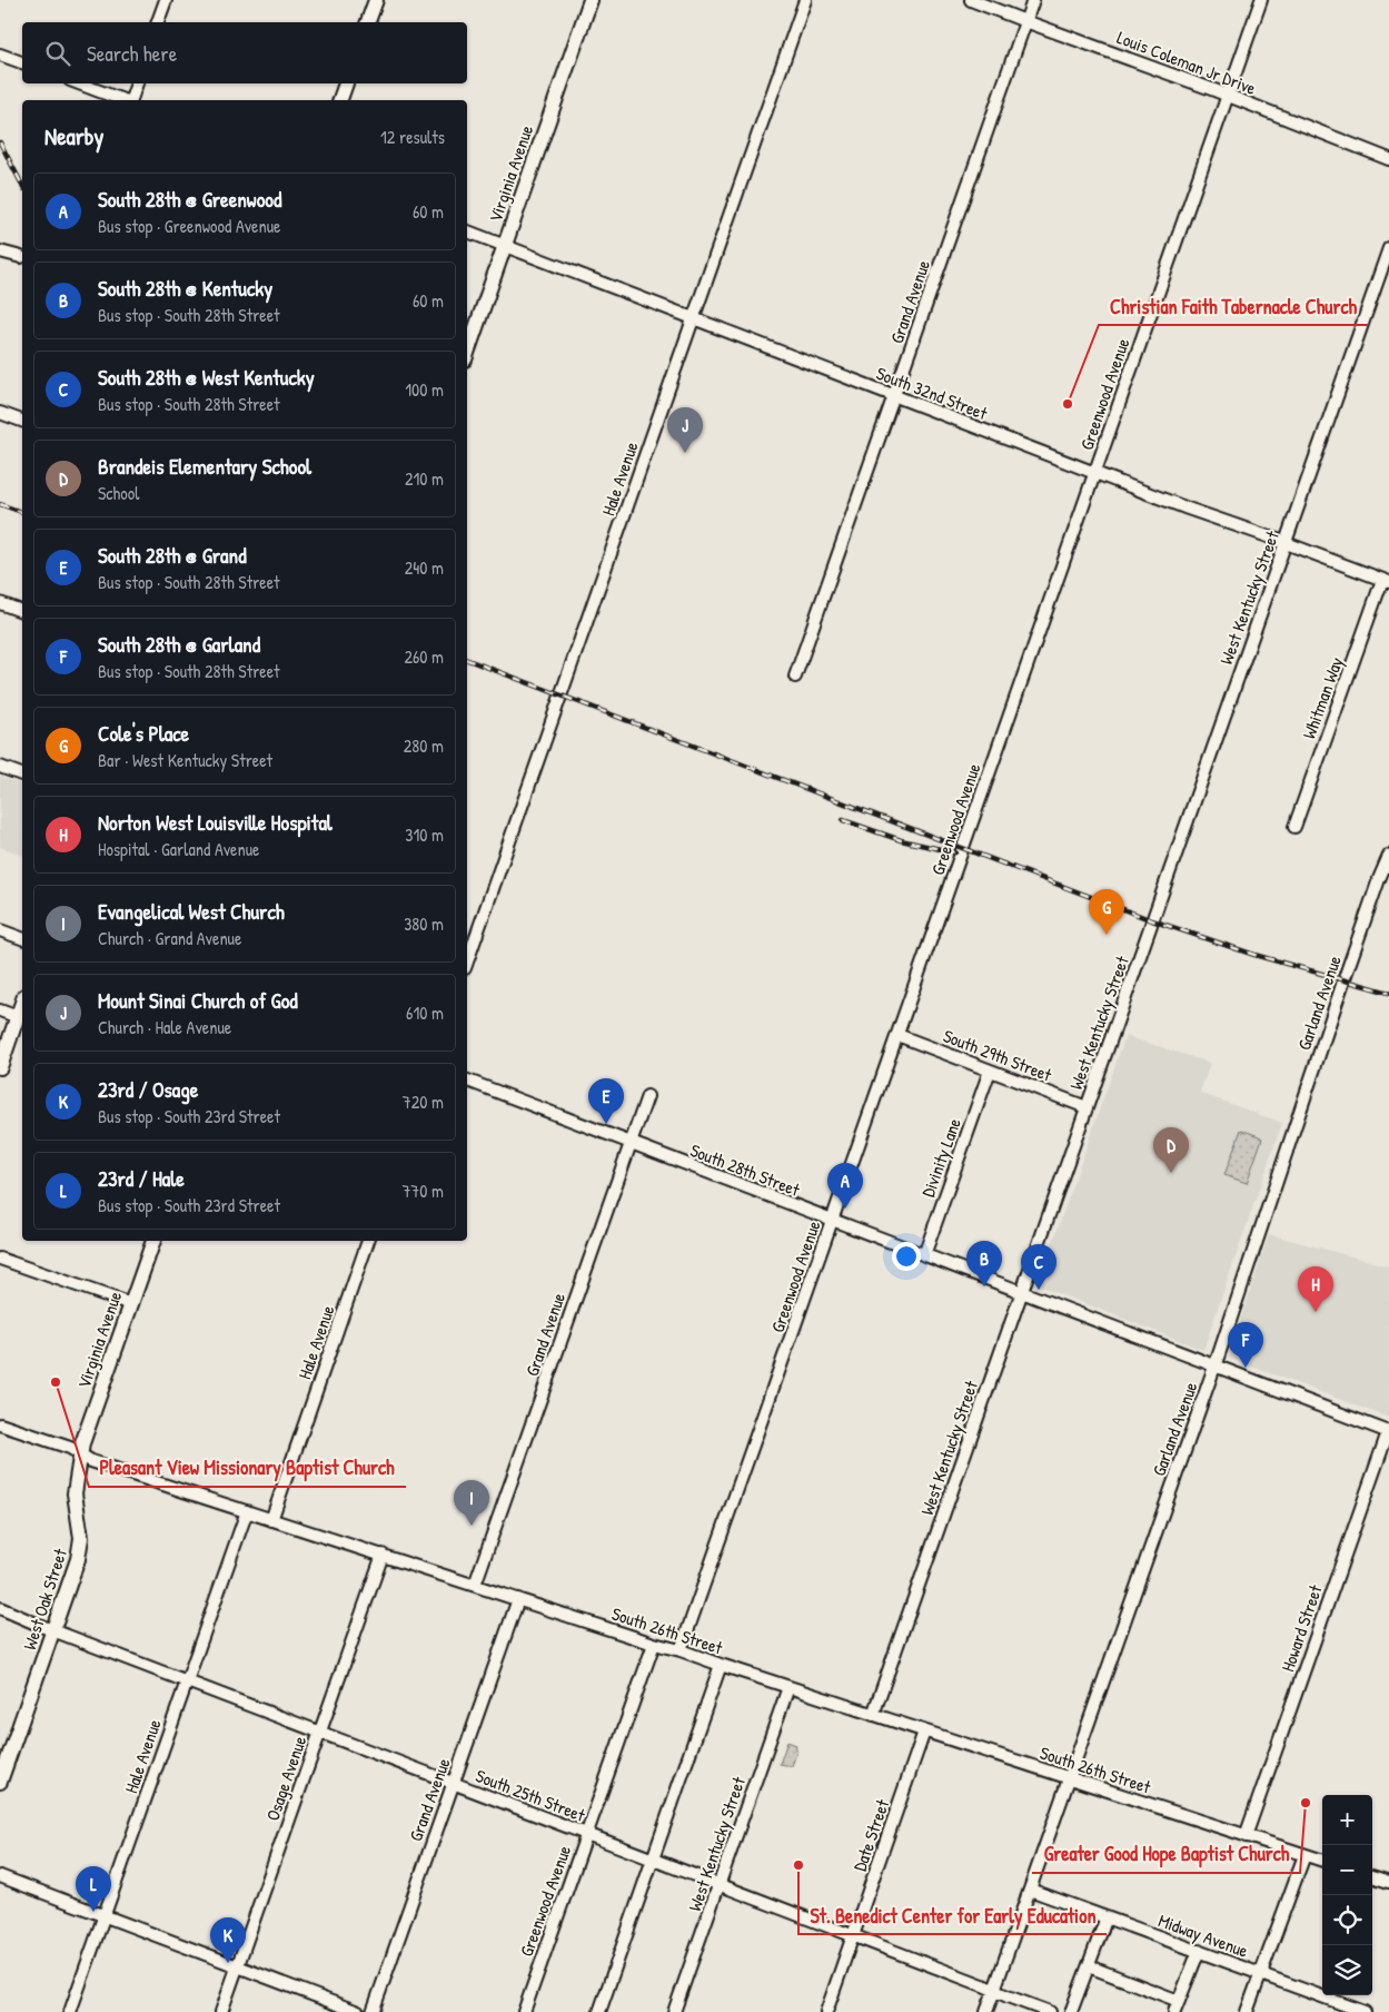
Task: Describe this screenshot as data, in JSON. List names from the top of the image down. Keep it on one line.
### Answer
{"streets":{"main road":["Virginia Avenue","West Oak Street"],"street":["Louis Coleman Jr Drive","Grand Avenue","South 32nd Street","Greenwood Avenue","Hale Avenue","West Kentucky Street","Whitman Way","Garland Avenue","South 29th Street","Divinity Lane","South 28th Street","Howard Street","South 26th Street","Osage Avenue","South 25th Street","Date Street","Midway Avenue"]},"crossings":[["Louis Coleman Jr Drive","Grand Avenue"],["Louis Coleman Jr Drive","Greenwood Avenue"],["Virginia Avenue","South 32nd Street"],["Virginia Avenue","West Oak Street"],["Virginia Avenue","South 26th Street"],["Grand Avenue","South 32nd Street"],["Grand Avenue","South 28th Street"],["Grand Avenue","South 26th Street"],["Grand Avenue","South 25th Street"],["South 32nd Street","Greenwood Avenue"],["South 32nd Street","Hale Avenue"],["South 32nd Street","West Kentucky Street"],["South 32nd Street","Whitman Way"],["Greenwood Avenue","South 29th Street"],["Greenwood Avenue","South 28th Street"],["Greenwood Avenue","South 26th Street"],["Greenwood Avenue","South 25th Street"],["Hale Avenue","South 26th Street"],["Hale Avenue","South 25th Street"],["West Kentucky Street","South 29th Street"],["West Kentucky Street","South 28th Street"],["West Kentucky Street","South 26th Street"],["West Kentucky Street","South 25th Street"],["Garland Avenue","South 28th Street"],["Garland Avenue","South 26th Street"],["Garland Avenue","South 25th Street"],["Garland Avenue","Midway Avenue"],["South 29th Street","Divinity Lane"],["Divinity Lane","South 28th Street"],["South 28th Street","Howard Street"],["West Oak Street","South 26th Street"],["West Oak Street","South 25th Street"],["Howard Street","South 26th Street"],["South 26th Street","Osage Avenue"],["South 26th Street","Date Street"],["Osage Avenue","South 25th Street"],["South 25th Street","Date Street"]],"places":["Christian Faith Tabernacle Church","Pleasant View Missionary Baptist Church","Greater Good Hope Baptist Church","St. Benedict Center for Early Education"],"page":{"search":"Search here","heading":["Nearby","12 results"],"list":[{"mark":"A","name":"South 28th @ Greenwood","note":"Bus stop · Greenwood Avenue","value":"60 m"},{"mark":"B","name":"South 28th @ Kentucky","note":"Bus stop · South 28th Street","value":"60 m"},{"mark":"C","name":"South 28th @ West Kentucky","note":"Bus stop · South 28th Street","value":"100 m"},{"mark":"D","name":"Brandeis Elementary School","note":"School","value":"210 m"},{"mark":"E","name":"South 28th @ Grand","note":"Bus stop · South 28th Street","value":"240 m"},{"mark":"F","name":"South 28th @ Garland","note":"Bus stop · South 28th Street","value":"260 m"},{"mark":"G","name":"Cole's Place","note":"Bar · West Kentucky Street","value":"280 m"},{"mark":"H","name":"Norton West Louisville Hospital","note":"Hospital · Garland Avenue","value":"310 m"},{"mark":"I","name":"Evangelical West Church","note":"Church · Grand Avenue","value":"380 m"},{"mark":"J","name":"Mount Sinai Church of God","note":"Church · Hale Avenue","value":"610 m"},{"mark":"K","name":"23rd / Osage","note":"Bus stop · South 23rd Street","value":"720 m"},{"mark":"L","name":"23rd / Hale","note":"Bus stop · South 23rd Street","value":"770 m"}],"pins":["J","G","E","D","A","B","C","H","F","I","L","K"],"map_buttons":["+","−"]}}
